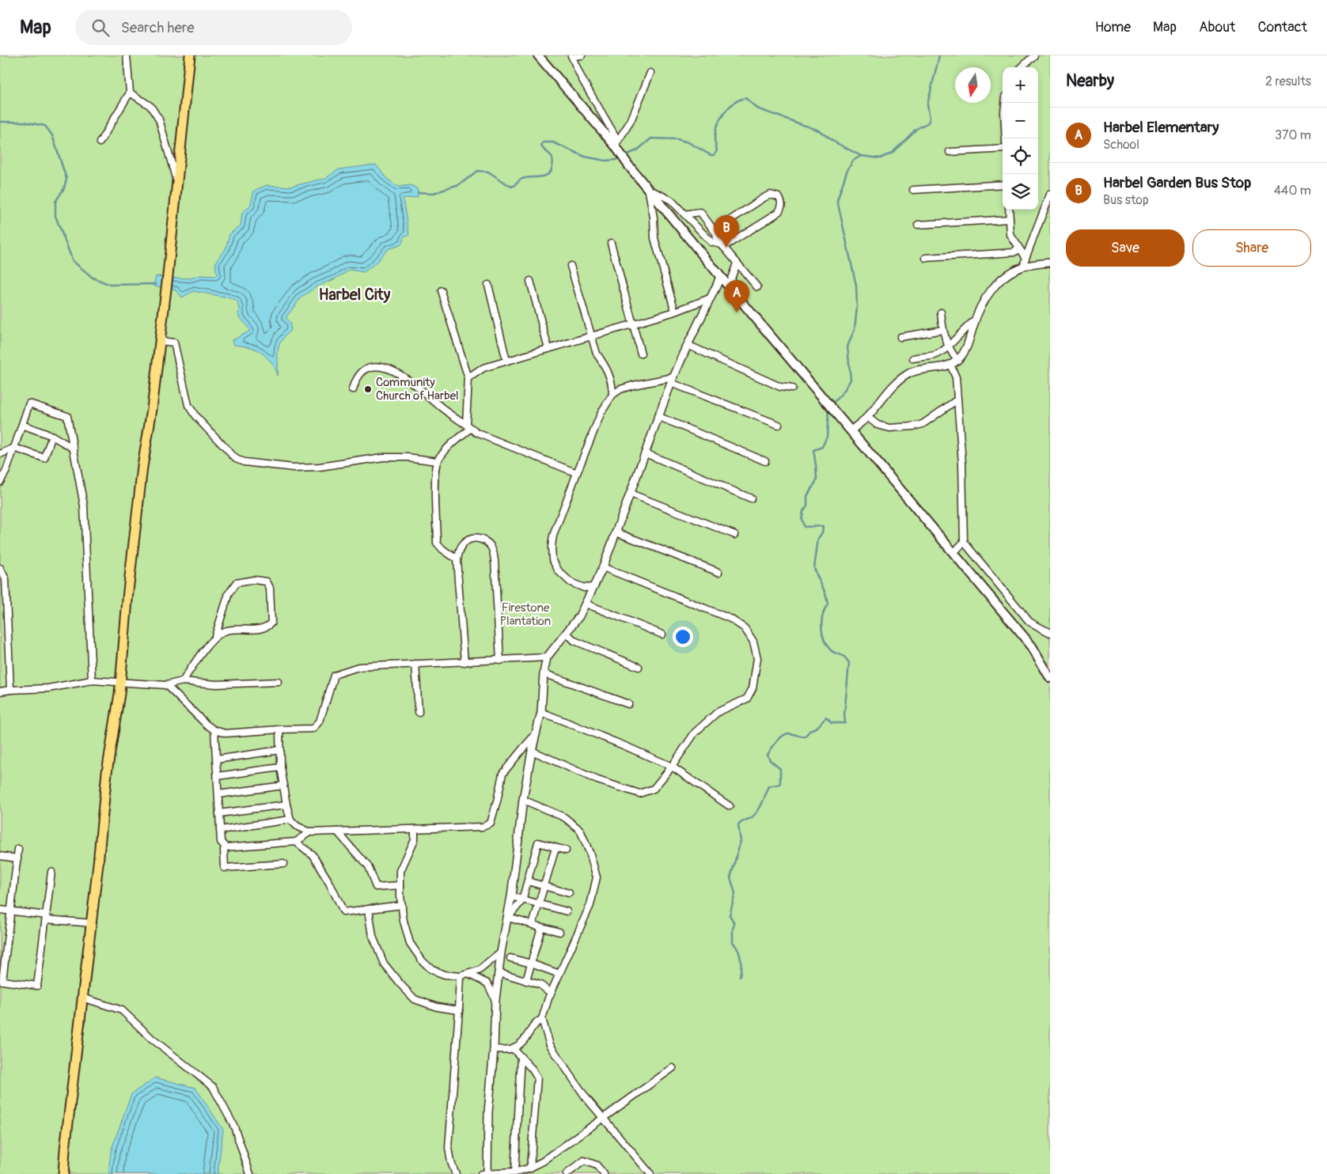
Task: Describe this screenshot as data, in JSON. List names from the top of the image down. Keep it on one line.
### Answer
{"districts":["Harbel City"],"parks":["Firestone Plantation"],"places":["Community Church of Harbel"],"north":"bottom","page":{"header":"Map","search":"Search here","nav":["Home","Map","About","Contact"],"heading":["Nearby","2 results"],"map_buttons":["+","−"],"list":[{"mark":"A","name":"Harbel Elementary","note":"School","value":"370 m"},{"mark":"B","name":"Harbel Garden Bus Stop","note":"Bus stop","value":"440 m"}],"pins":["B","A"],"buttons":["Save","Share"]}}
